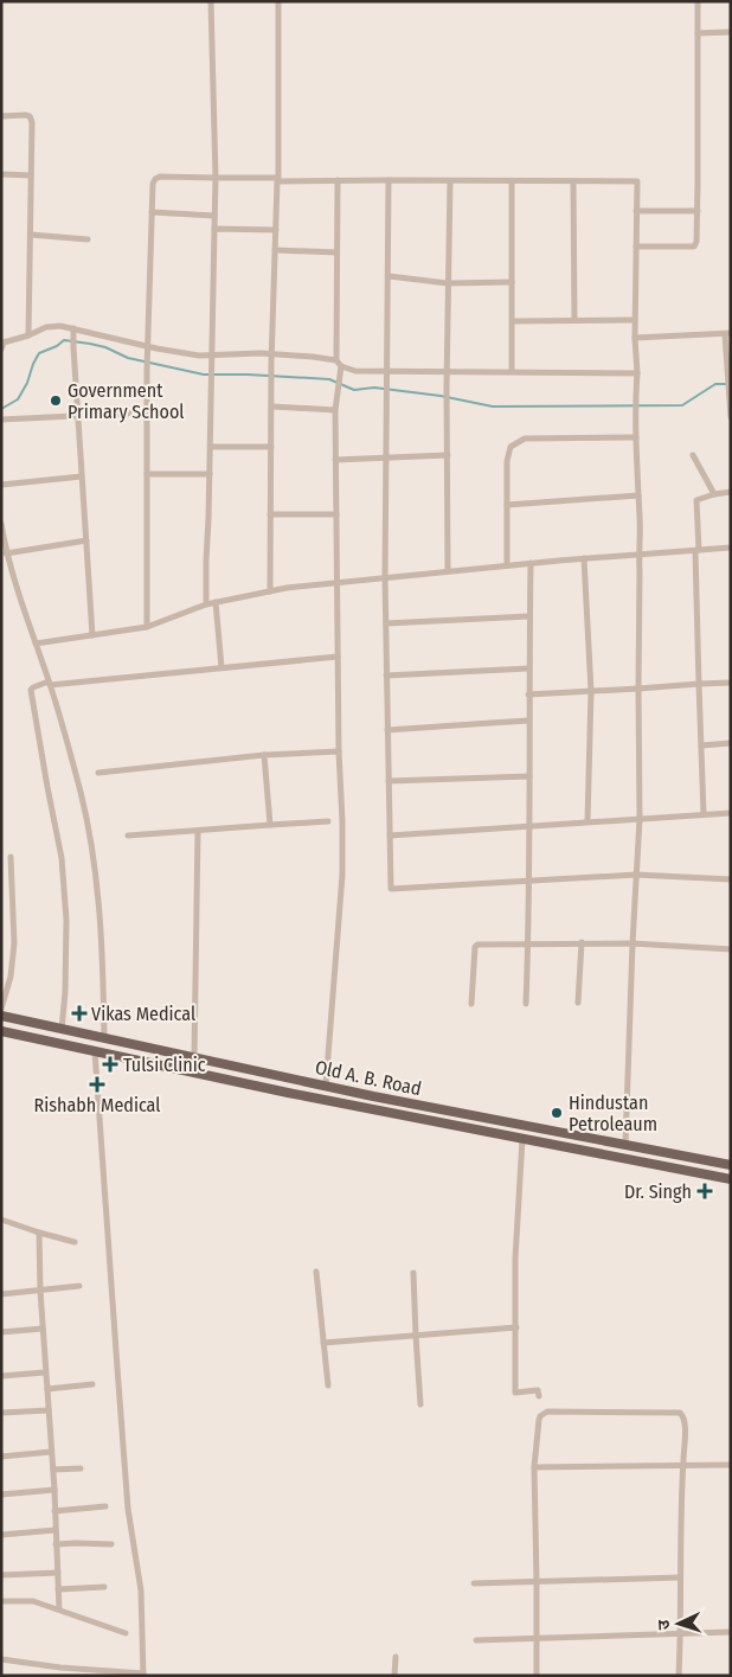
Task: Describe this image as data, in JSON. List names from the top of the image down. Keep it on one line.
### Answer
{"streets":{"main road":["Old A. B. Road"]},"places":{"other":["Government Primary School","Hindustan Petroleaum"],"health":["Vikas Medical","Tulsi Clinic","Rishabh Medical","Dr. Singh"]},"north":"left"}
